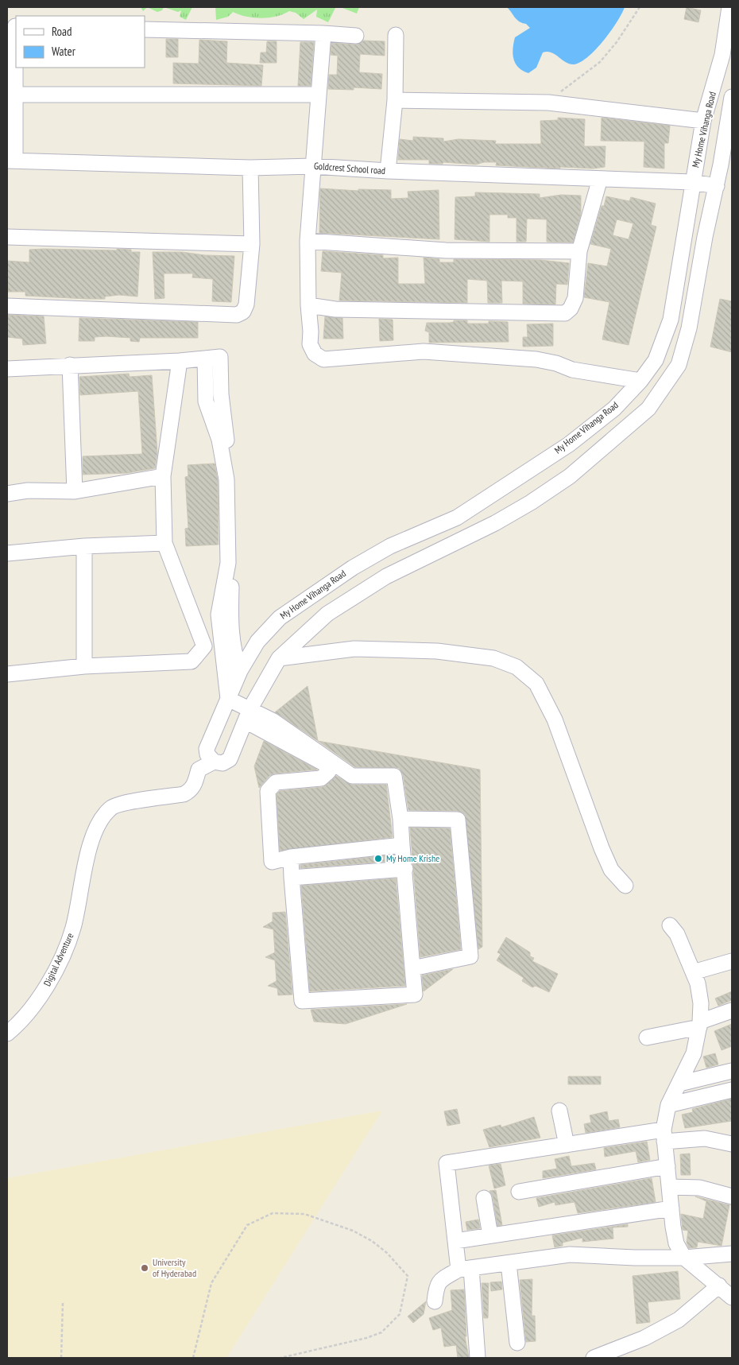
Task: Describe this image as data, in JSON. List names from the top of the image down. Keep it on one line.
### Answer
{"streets":{"street":["My Home Vihanga Road","Goldcrest School road","Digital Adventure"]},"crossings":[["My Home Vihanga Road","Goldcrest School road"],["My Home Vihanga Road","Digital Adventure"]],"places":["My Home Krishe","University of Hyderabad"],"legend":["Road","Water"]}
